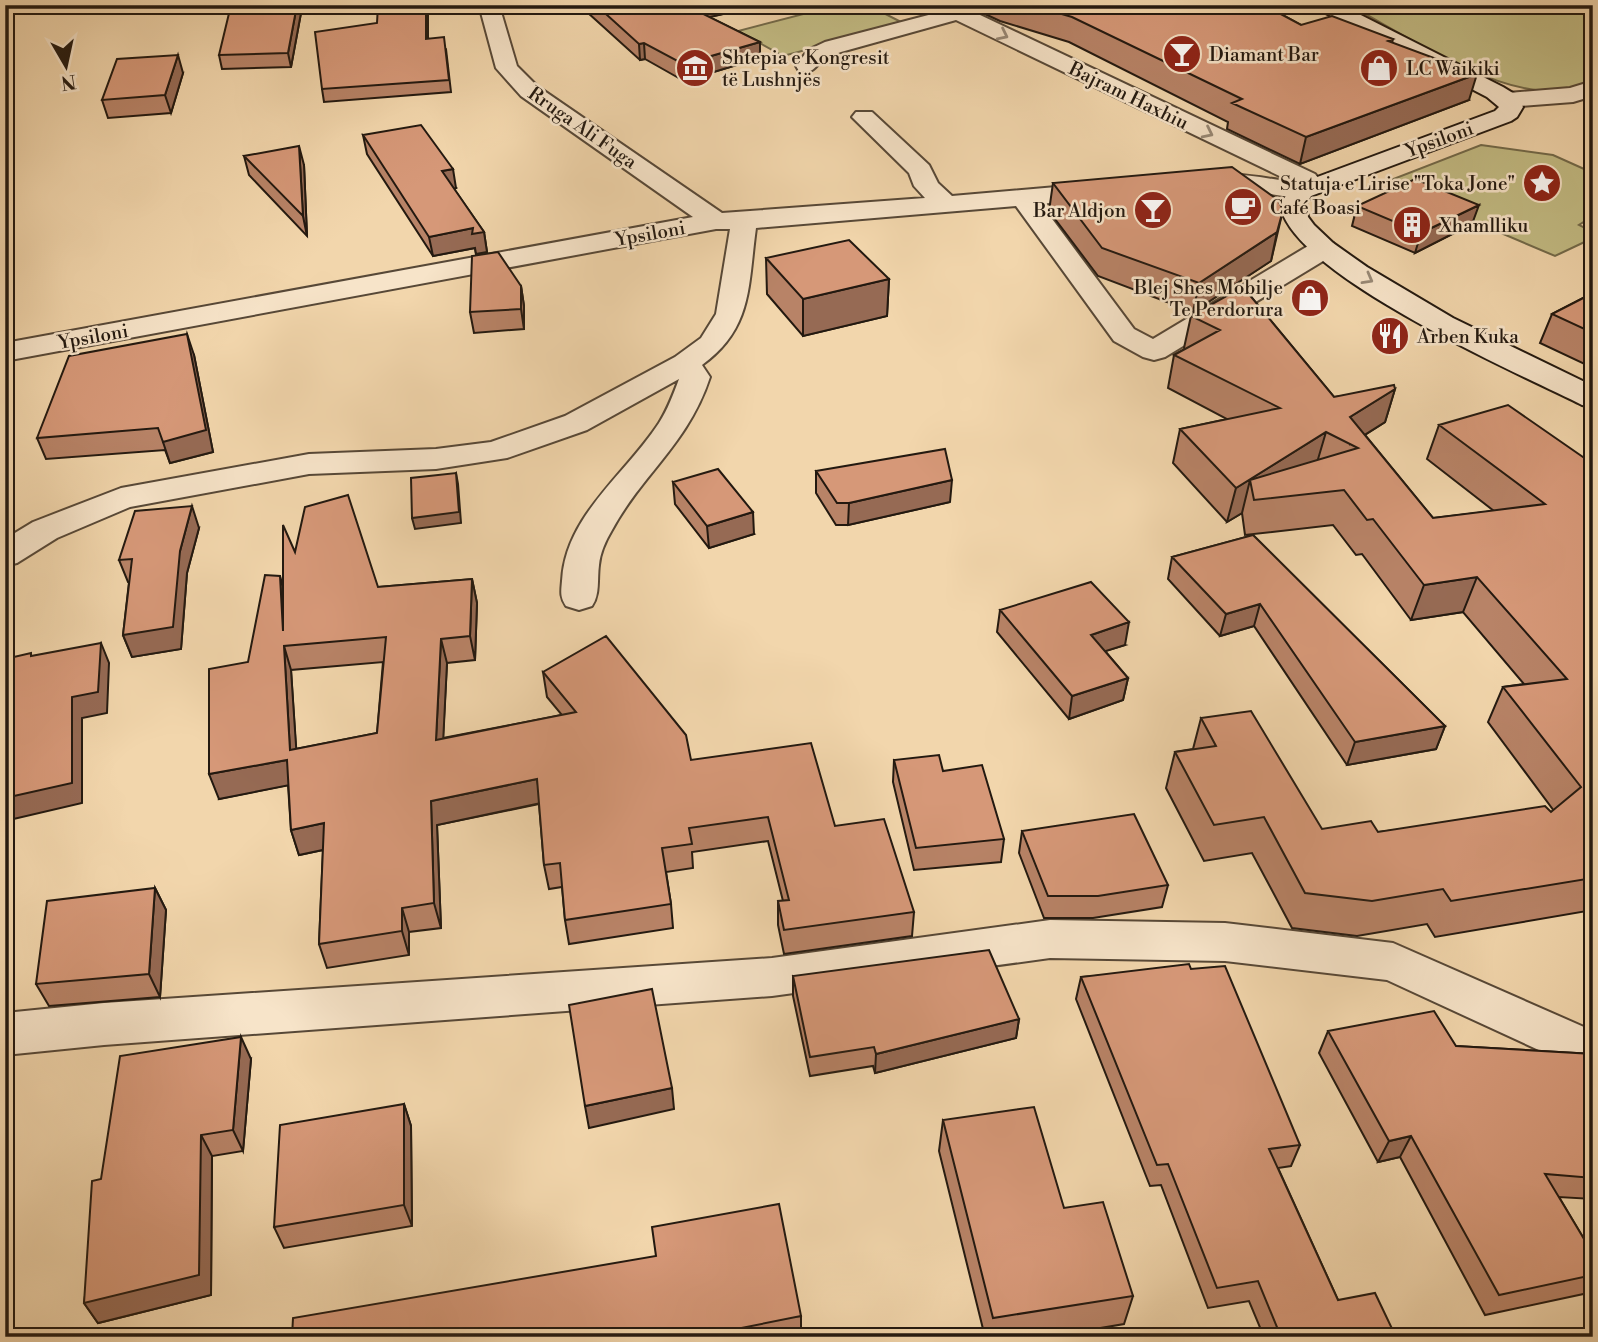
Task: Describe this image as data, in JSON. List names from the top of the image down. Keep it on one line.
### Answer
{"streets":{"street":["Bajram Haxhiu","Rruga Ali Fuga","Ypsiloni"]},"crossings":[["Bajram Haxhiu","Ypsiloni"],["Rruga Ali Fuga","Ypsiloni"]],"places":{"bar":["Diamant Bar","Bar Aldjon"],"museum":["Shtepia e Kongresit të Lushnjës"],"shop":["LC Waikiki","Blej Shes Mobilje Te Perdorura"],"place":["Statuja e Lirise \"Toka Jone\""],"cafe":["Café Boasi"],"building":["Xhamlliku"],"restaurant":["Arben Kuka"]},"north":"bottom"}
